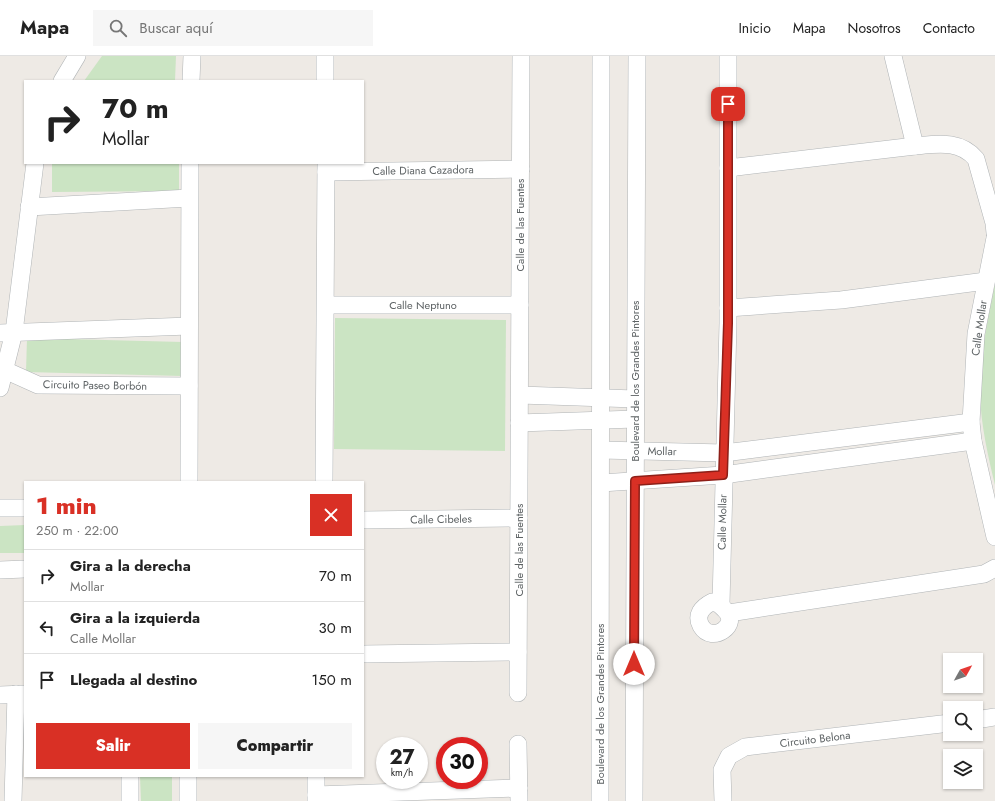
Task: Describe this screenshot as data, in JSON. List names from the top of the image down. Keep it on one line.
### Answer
{"streets":{"street":["Calle Diana Cazadora","Calle de las Fuentes","Calle Neptuno","Calle Mollar","Boulevard de los Grandes Pintores","Circuito Paseo Borbón","Mollar","Calle Cibeles","Circuito Belona"]},"crossings":[["Calle Diana Cazadora","Calle de las Fuentes"],["Calle de las Fuentes","Calle Neptuno"],["Calle de las Fuentes","Calle Cibeles"],["Calle Mollar","Mollar"],["Boulevard de los Grandes Pintores","Mollar"]],"north":"top right","page":{"header":"Mapa","search":"Buscar aquí","nav":["Inicio","Mapa","Nosotros","Contacto"],"turn":["70 m","Mollar"],"heading":["1 min","250 m · 22:00"],"list":[{"name":"Gira a la derecha","note":"Mollar","value":"70 m"},{"name":"Gira a la izquierda","note":"Calle Mollar","value":"30 m"},{"name":"Llegada al destino","value":"150 m"}],"buttons":["Salir","Compartir"],"speed":"27 km/h","limit":"30"}}
